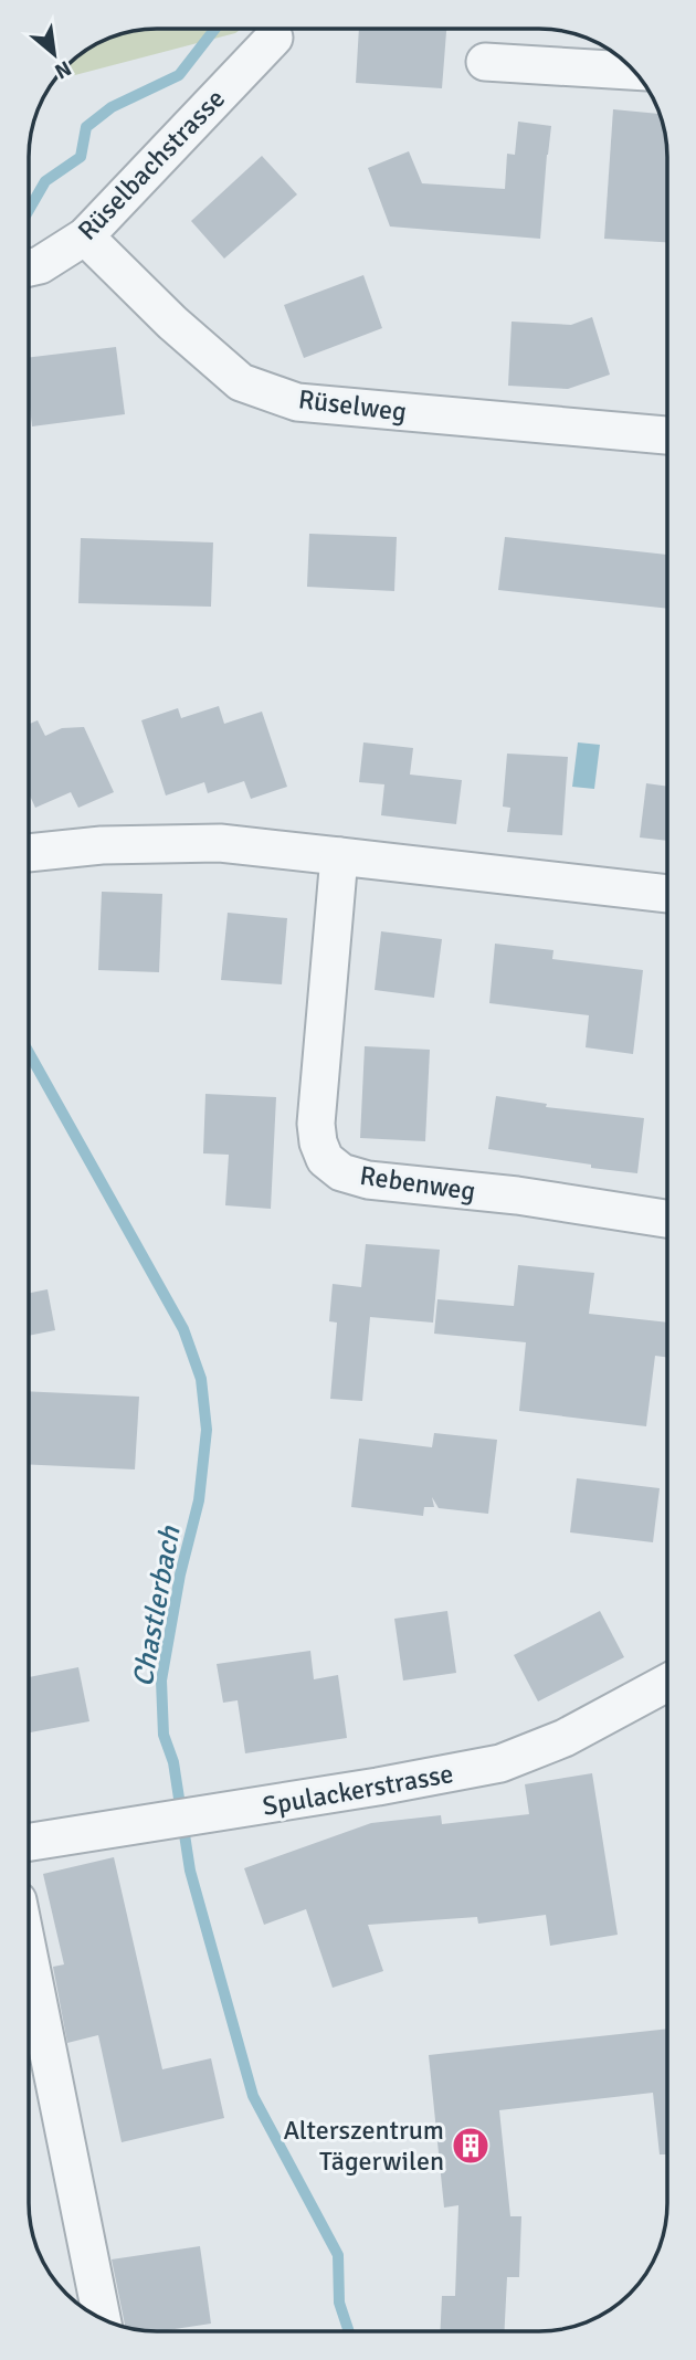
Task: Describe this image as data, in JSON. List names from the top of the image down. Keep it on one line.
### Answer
{"streets":{"street":["Rüselbachstrasse","Rüselweg","Rebenweg","Spulackerstrasse"]},"crossings":[["Rüselbachstrasse","Rüselweg"]],"water":["Chastlerbach"],"places":{"building":["Alterszentrum Tägerwilen"]},"north":"bottom right"}
